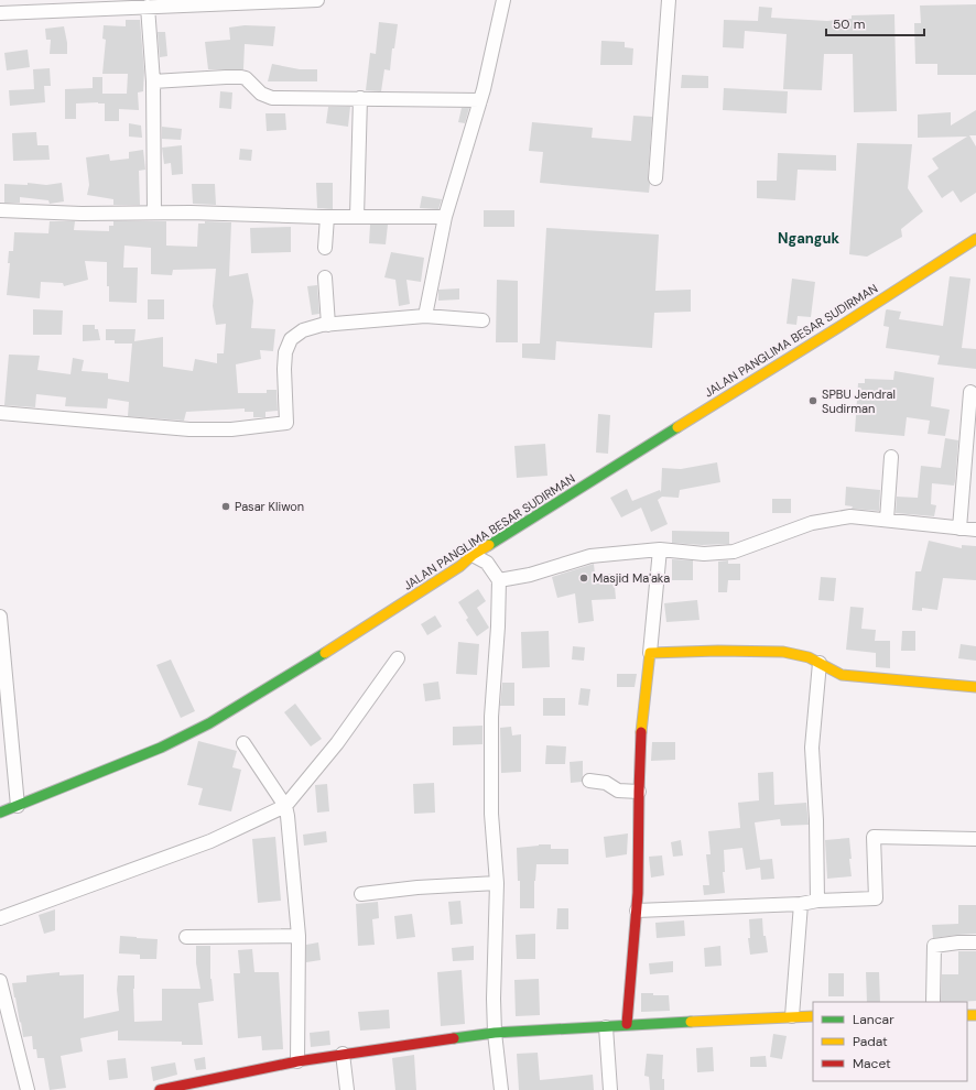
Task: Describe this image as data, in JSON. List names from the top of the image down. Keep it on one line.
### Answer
{"streets":{"street":["JALAN PANGLIMA BESAR SUDIRMAN"]},"districts":["Nganguk"],"places":["SPBU Jendral Sudirman","Pasar Kliwon","Masjid Ma'aka"],"legend":["Lancar","Padat","Macet"],"scale_bar":"50 m"}
